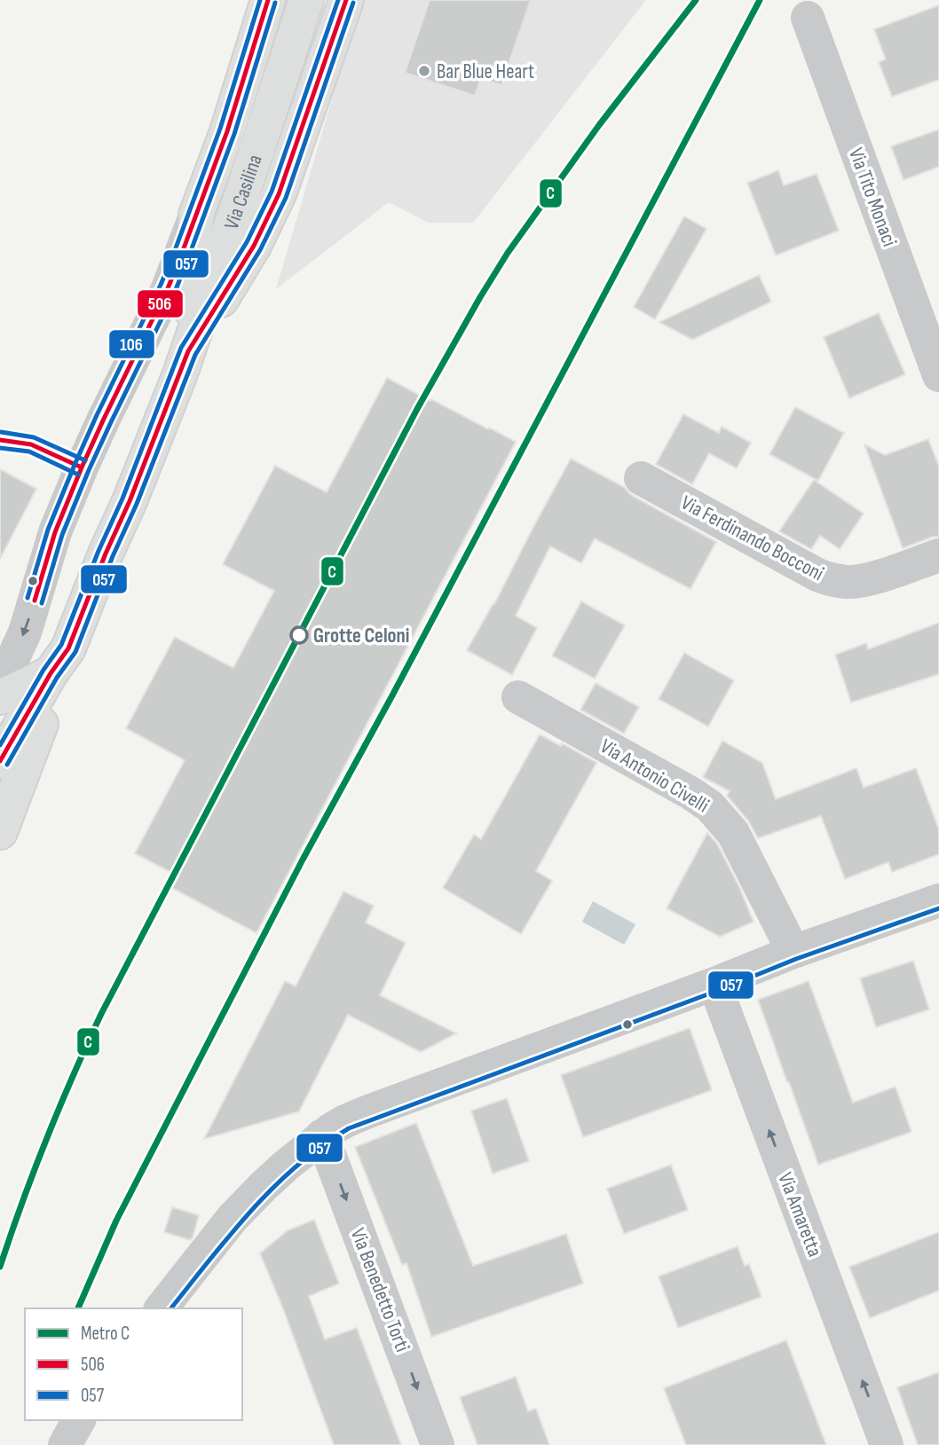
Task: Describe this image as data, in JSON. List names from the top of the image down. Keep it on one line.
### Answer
{"streets":{"main road":["Via Casilina"],"street":["Via Tito Monaci","Via Ferdinando Bocconi","Via Antonio Civelli","Via Amaretta","Via Benedetto Torti"]},"one_way":["Via Amaretta","Via Benedetto Torti"],"places":["Bar Blue Heart","Grotte Celoni"],"lines":["metro line C","transit line 506","transit line 106","transit line 057"],"legend":["Metro C","506","057"]}
